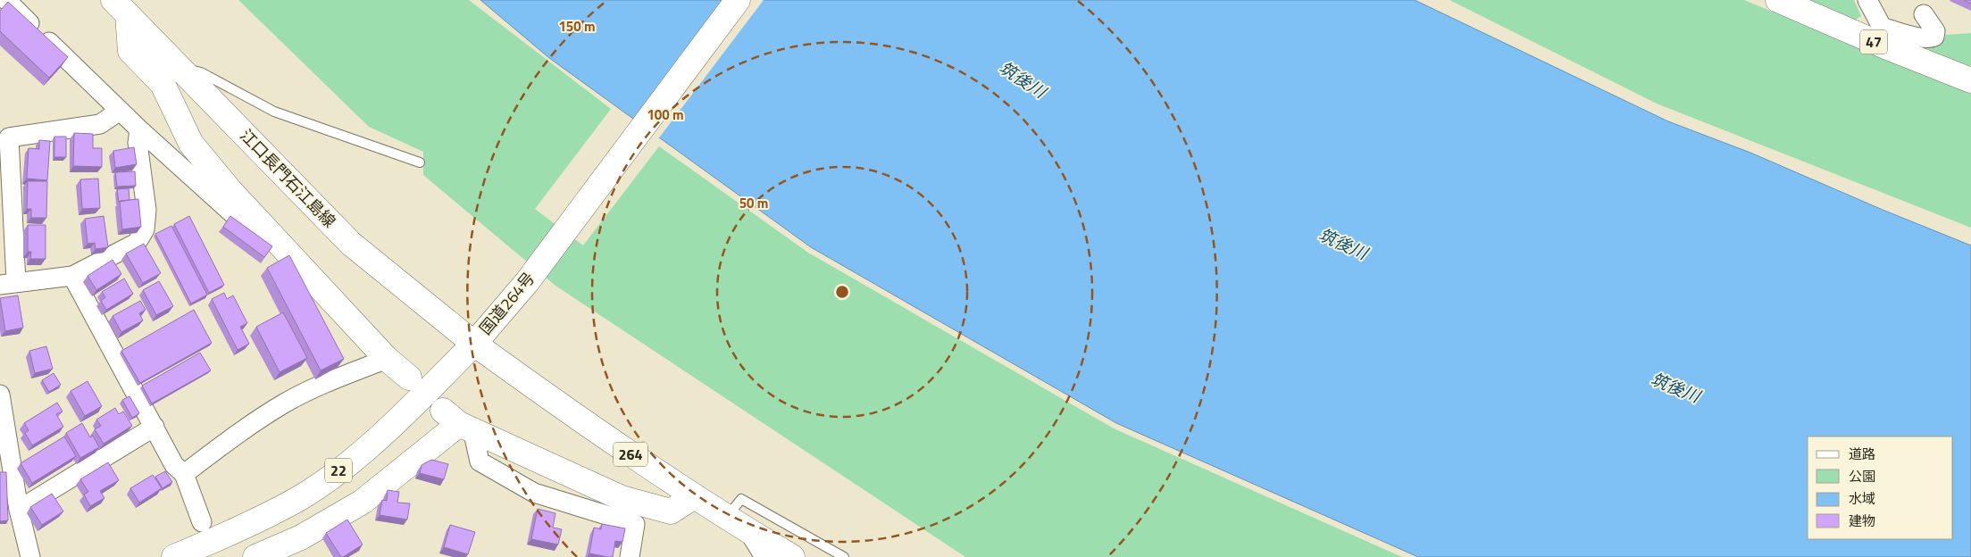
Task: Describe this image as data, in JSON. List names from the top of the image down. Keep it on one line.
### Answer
{"streets":{"main road":["47","江口長門石江島線","国道264号","264","22"]},"crossings":[["江口長門石江島線","国道264号"],["江口長門石江島線","22"],["国道264号","22"]],"water":["筑後川"],"legend":["道路","公園","水域","建物"],"rings":["150 m","100 m","50 m"]}
